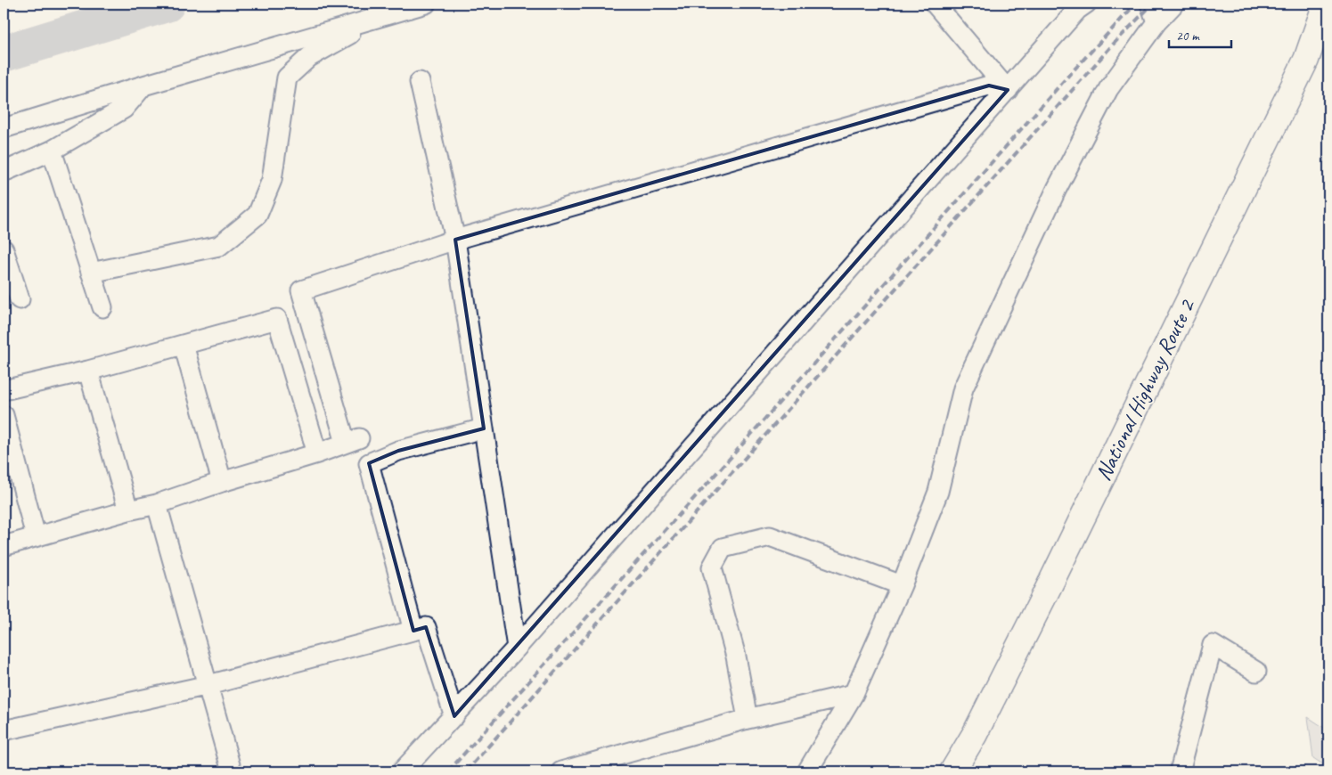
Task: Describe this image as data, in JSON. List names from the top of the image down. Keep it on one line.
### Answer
{"streets":{"highway":["National Highway Route 2"]},"scale_bar":"20 m"}
